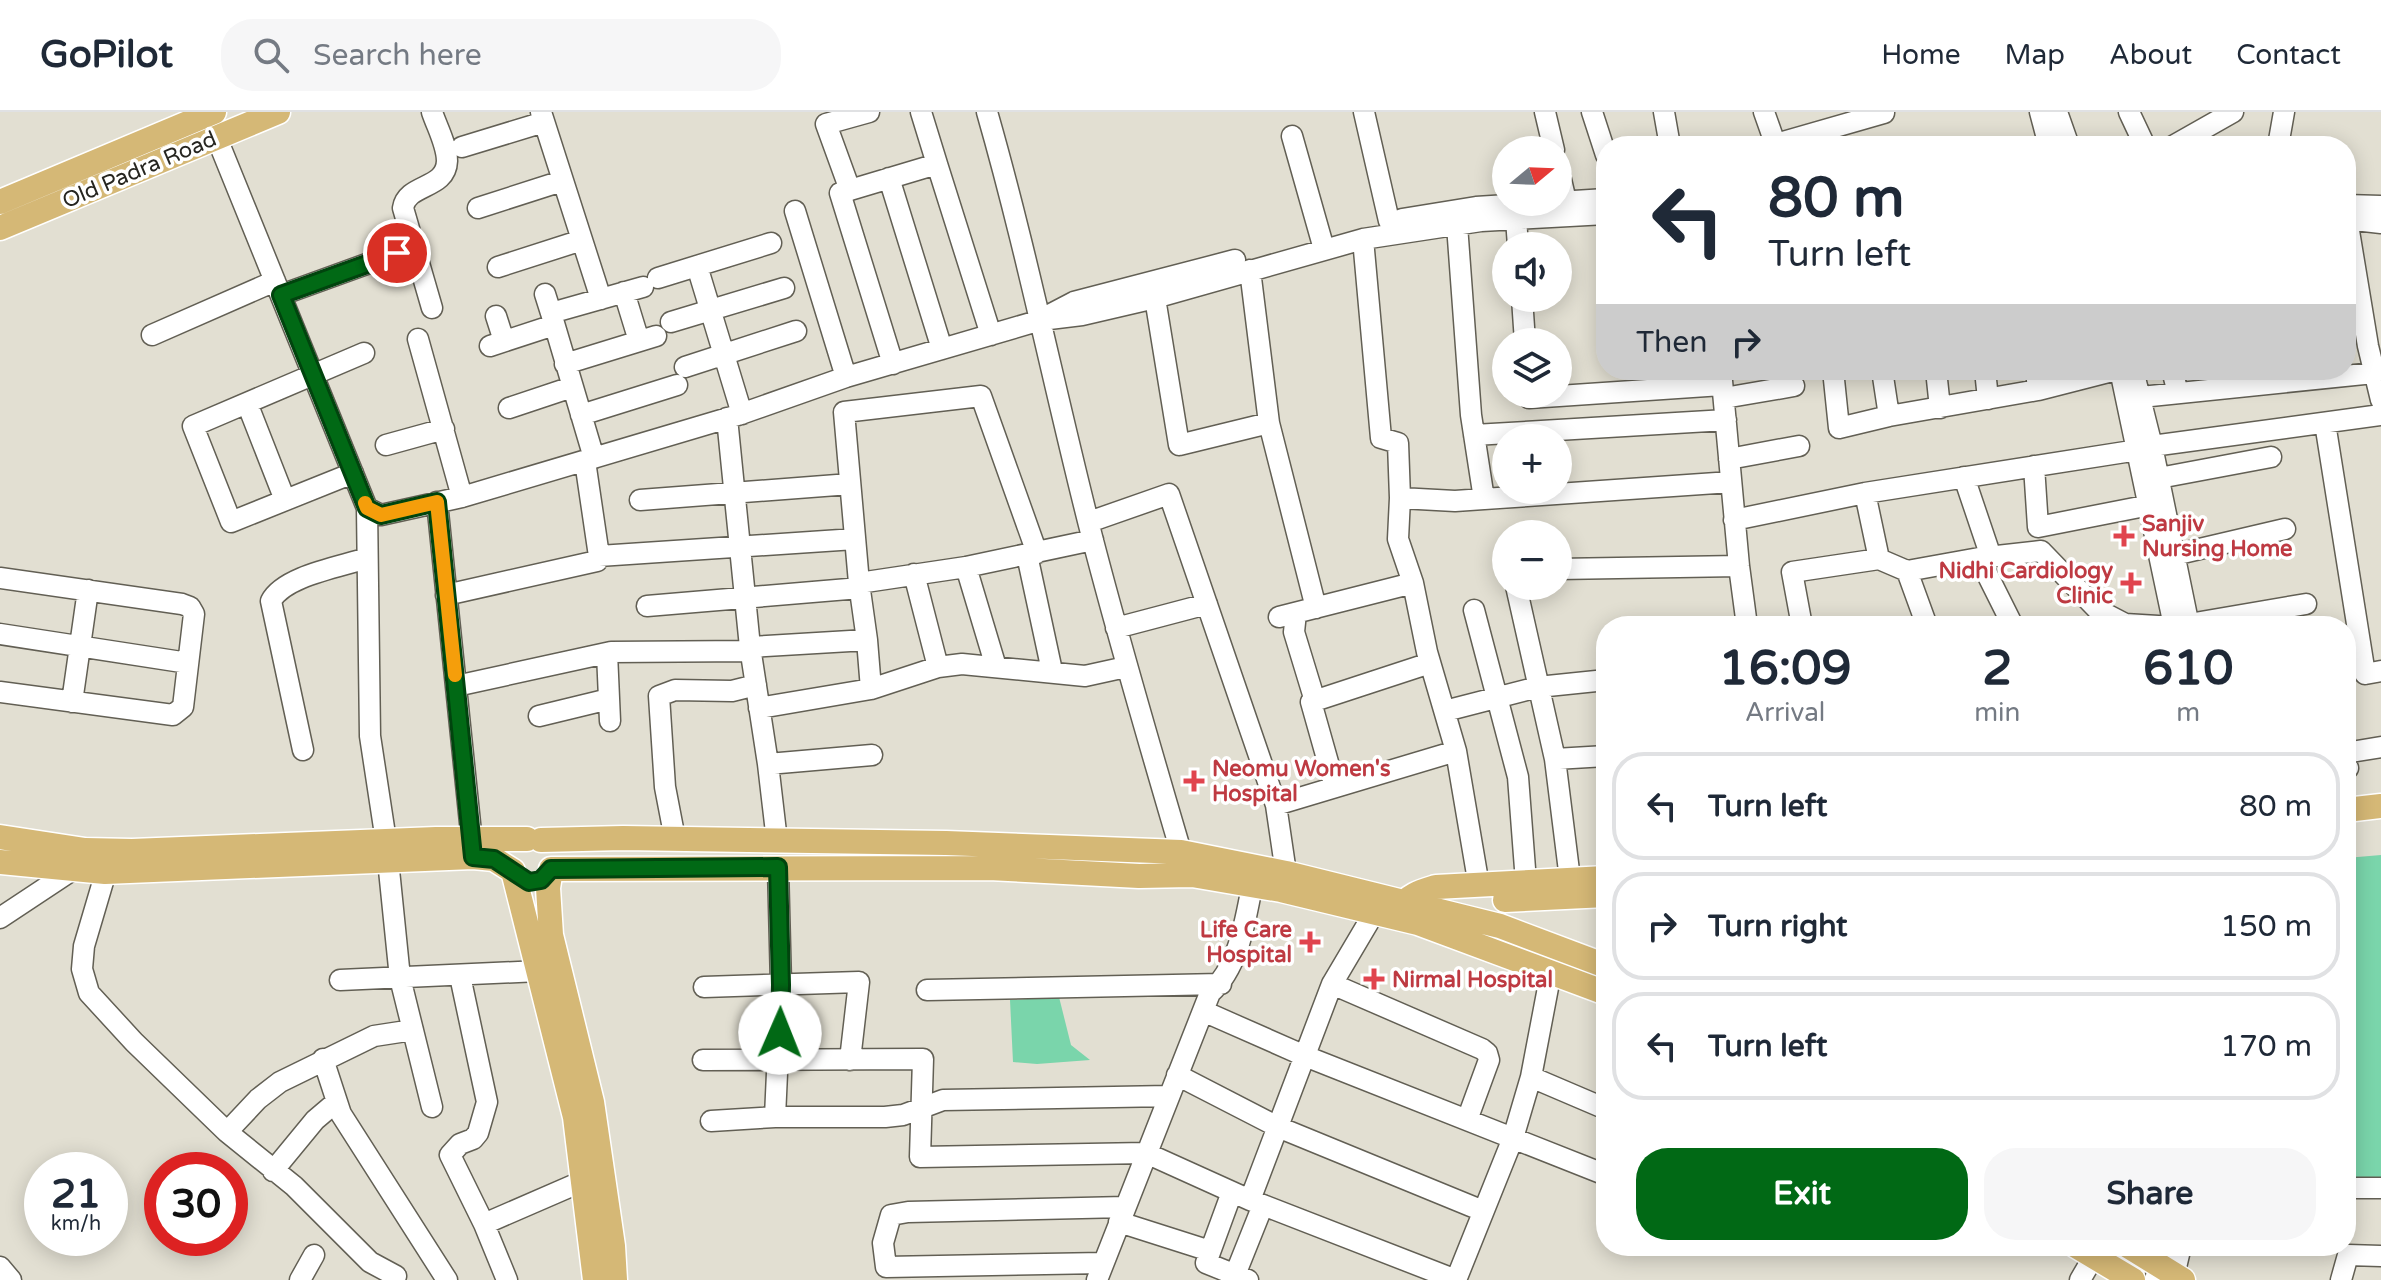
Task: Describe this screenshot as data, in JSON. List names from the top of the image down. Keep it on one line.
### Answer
{"streets":{"main road":["Old Padra Road"]},"places":{"health":["Sanjiv Nursing Home","Nidhi Cardiology Clinic","Neomu Women's Hospital","Life Care Hospital","Nirmal Hospital"]},"north":"right","page":{"header":"GoPilot","search":"Search here","nav":["Home","Map","About","Contact"],"map_buttons":["+","−"],"turn":["80 m","Turn left"],"then":"Then","eta":["16:09","Arrival","2","min","610","m"],"list":[{"name":"Turn left","value":"80 m"},{"name":"Turn right","value":"150 m"},{"name":"Turn left","value":"170 m"}],"buttons":["Exit","Share"],"speed":"21 km/h","limit":"30"}}
